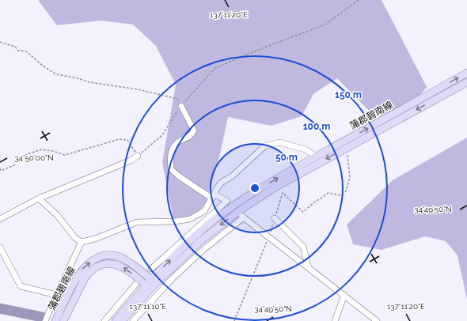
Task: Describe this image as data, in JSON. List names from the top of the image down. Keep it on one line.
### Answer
{"streets":{"main road":["蒲郡碧南線"]},"coordinates":["137°11'20\"E","34°50'00\"N","34°49'50\"N","137°11'10\"E"],"rings":["150 m","100 m","50 m"]}
